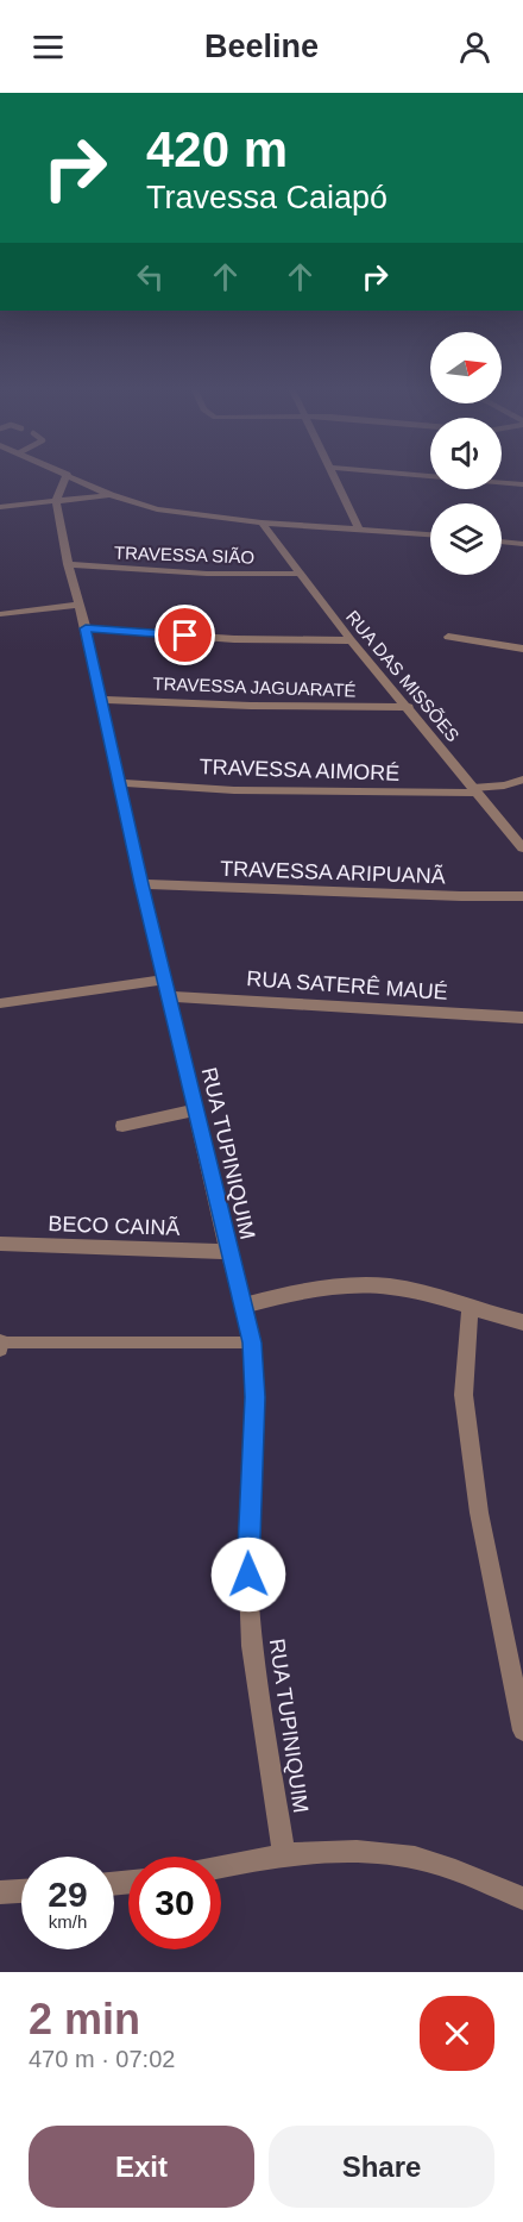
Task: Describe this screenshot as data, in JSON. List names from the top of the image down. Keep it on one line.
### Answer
{"streets":{"street":["TRAVESSA SIÃO","RUA DAS MISSÕES","TRAVESSA JAGUARATÉ","TRAVESSA AIMORÉ","TRAVESSA ARIPUANÃ","RUA SATERÊ MAUÉ","RUA TUPINIQUIM","BECO CAINÃ"]},"crossings":[["TRAVESSA SIÃO","RUA DAS MISSÕES"],["TRAVESSA SIÃO","RUA TUPINIQUIM"],["RUA DAS MISSÕES","TRAVESSA JAGUARATÉ"],["RUA DAS MISSÕES","TRAVESSA AIMORÉ"],["TRAVESSA JAGUARATÉ","RUA TUPINIQUIM"],["TRAVESSA AIMORÉ","RUA TUPINIQUIM"],["TRAVESSA ARIPUANÃ","RUA TUPINIQUIM"],["RUA SATERÊ MAUÉ","RUA TUPINIQUIM"],["RUA TUPINIQUIM","BECO CAINÃ"]],"north":"right","page":{"header":"Beeline","turn":["420 m","Travessa Caiapó"],"speed":"29 km/h","limit":"30","heading":["2 min","470 m · 07:02"],"buttons":["Exit","Share"]}}
